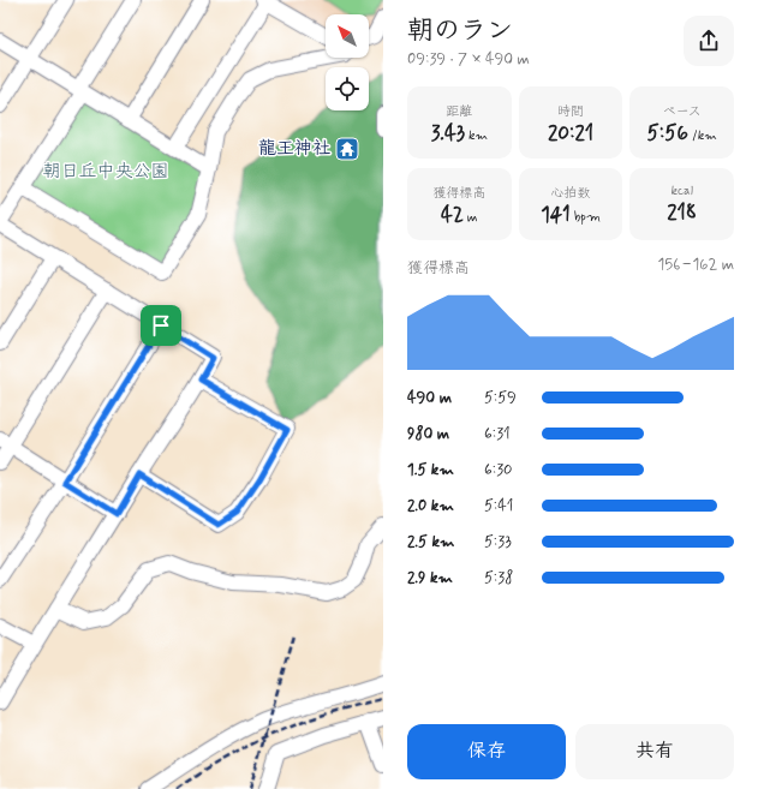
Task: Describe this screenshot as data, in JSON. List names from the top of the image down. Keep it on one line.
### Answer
{"parks":["朝日丘中央公園"],"places":{"temple":["龍王神社"]},"north":"top left","page":{"heading":["朝のラン","09:39 · 7 × 490 m"],"stats":[["距離","3.43 km"],["時間","20:21"],["ペース","5:56 /km"],["獲得標高","42 m"],["心拍数","141 bpm"],["kcal","218"]],"chart":["獲得標高","156–162 m"],"list":[{"name":"490 m","note":"5:59"},{"name":"980 m","note":"6:31"},{"name":"1.5 km","note":"6:30"},{"name":"2.0 km","note":"5:41"},{"name":"2.5 km","note":"5:33"},{"name":"2.9 km","note":"5:38"}],"buttons":["保存","共有"]}}
